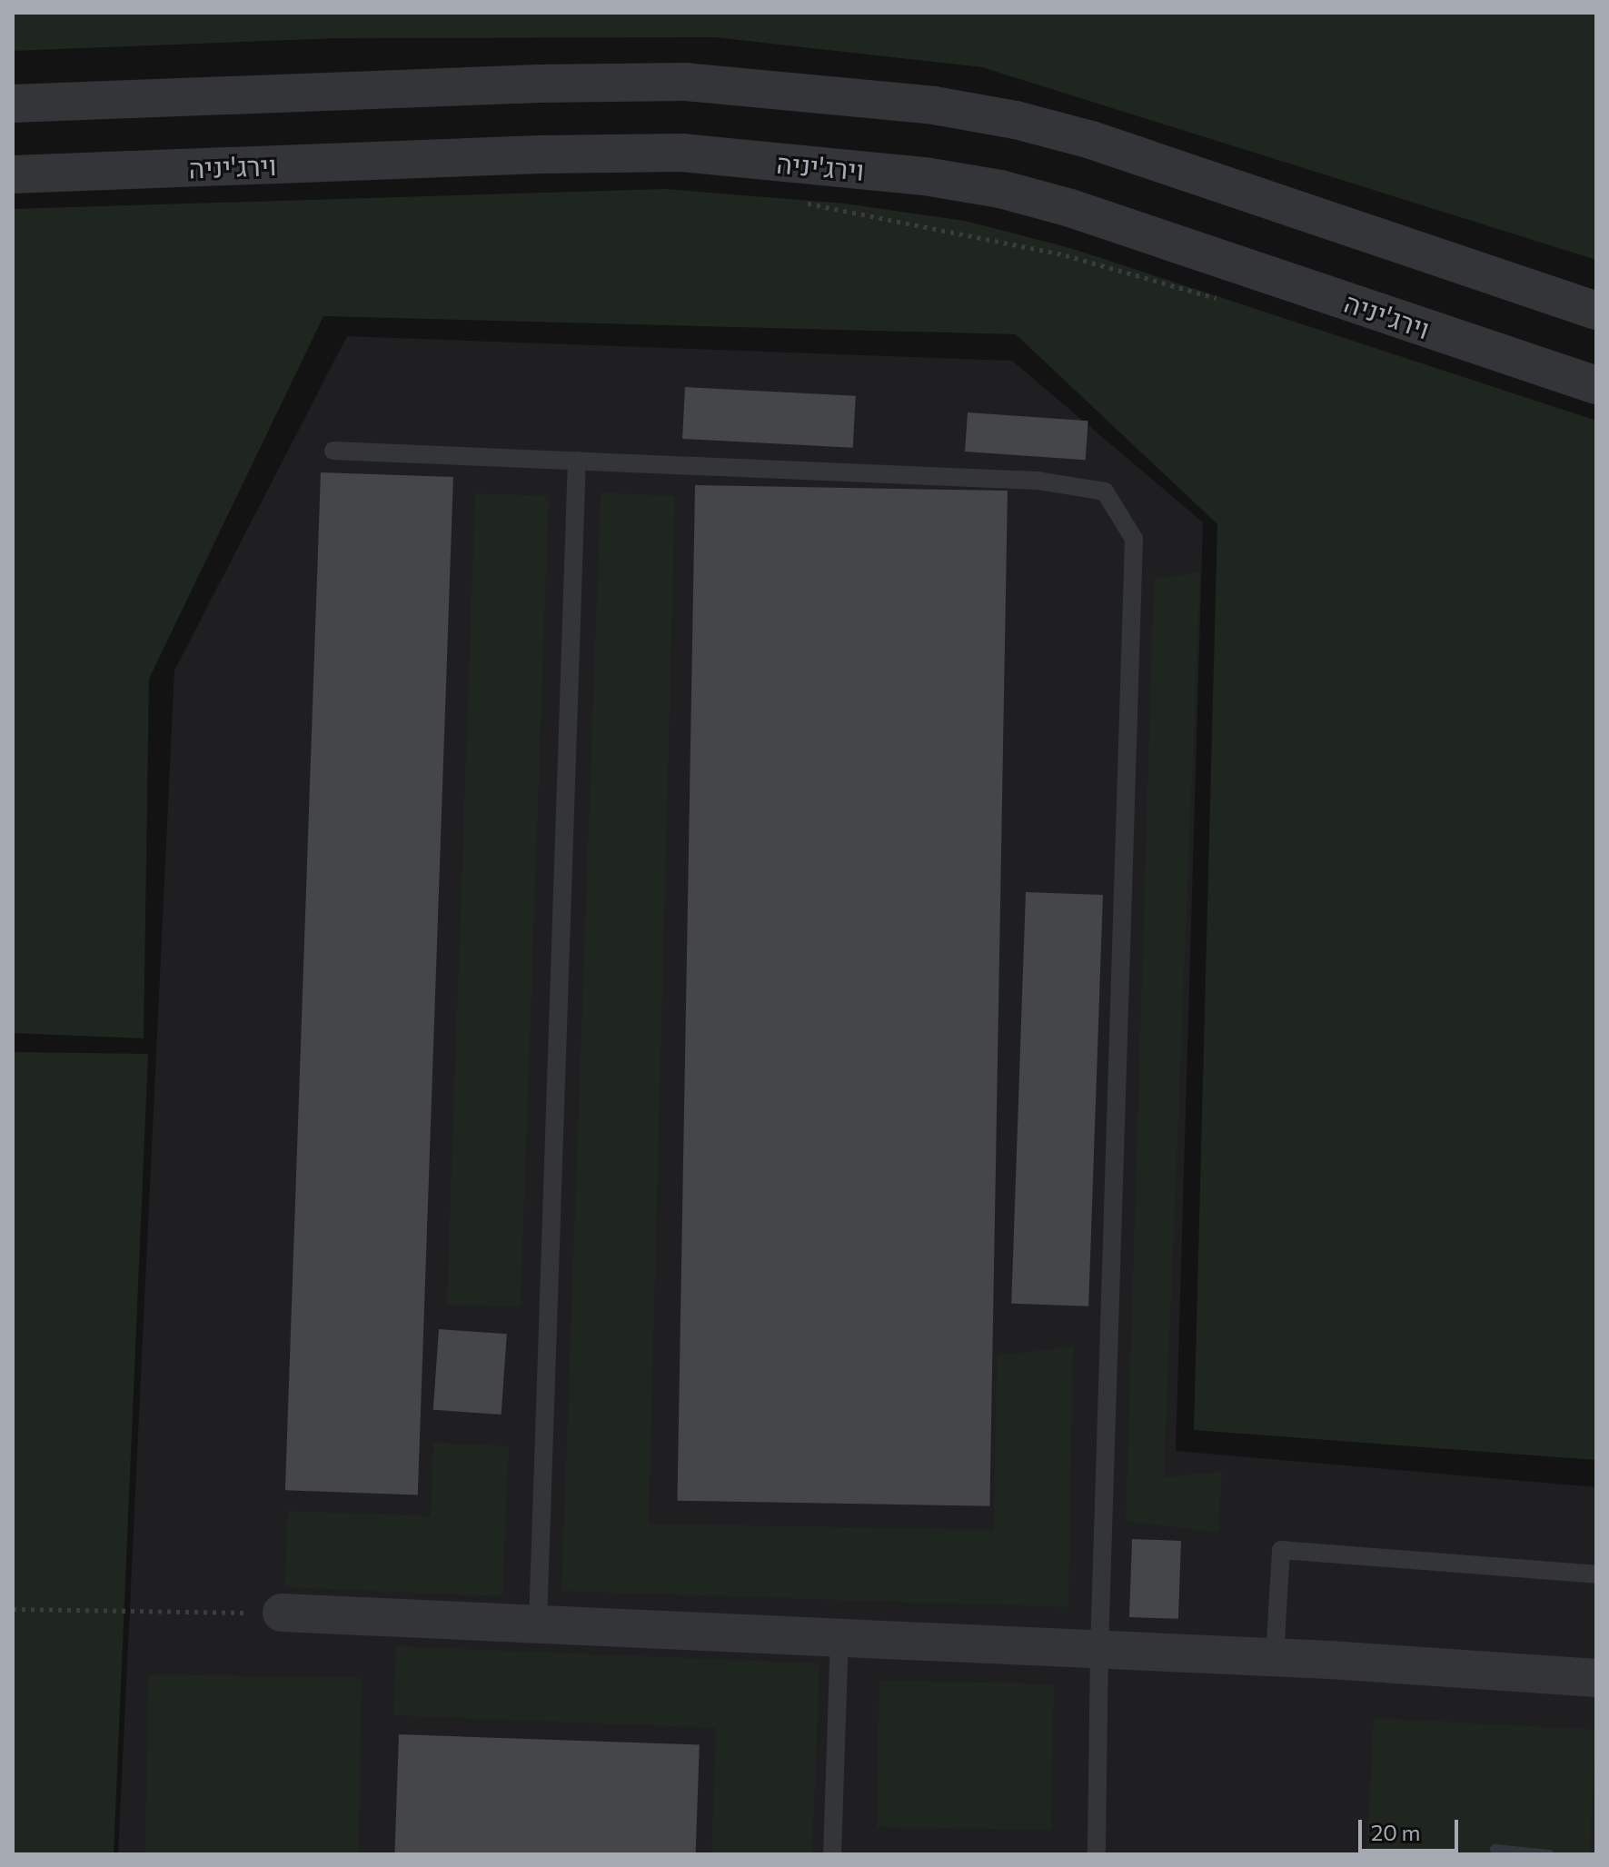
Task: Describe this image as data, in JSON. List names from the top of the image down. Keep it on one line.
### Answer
{"streets":{"street":["וירג'יניה"]},"scale_bar":"20 m"}
